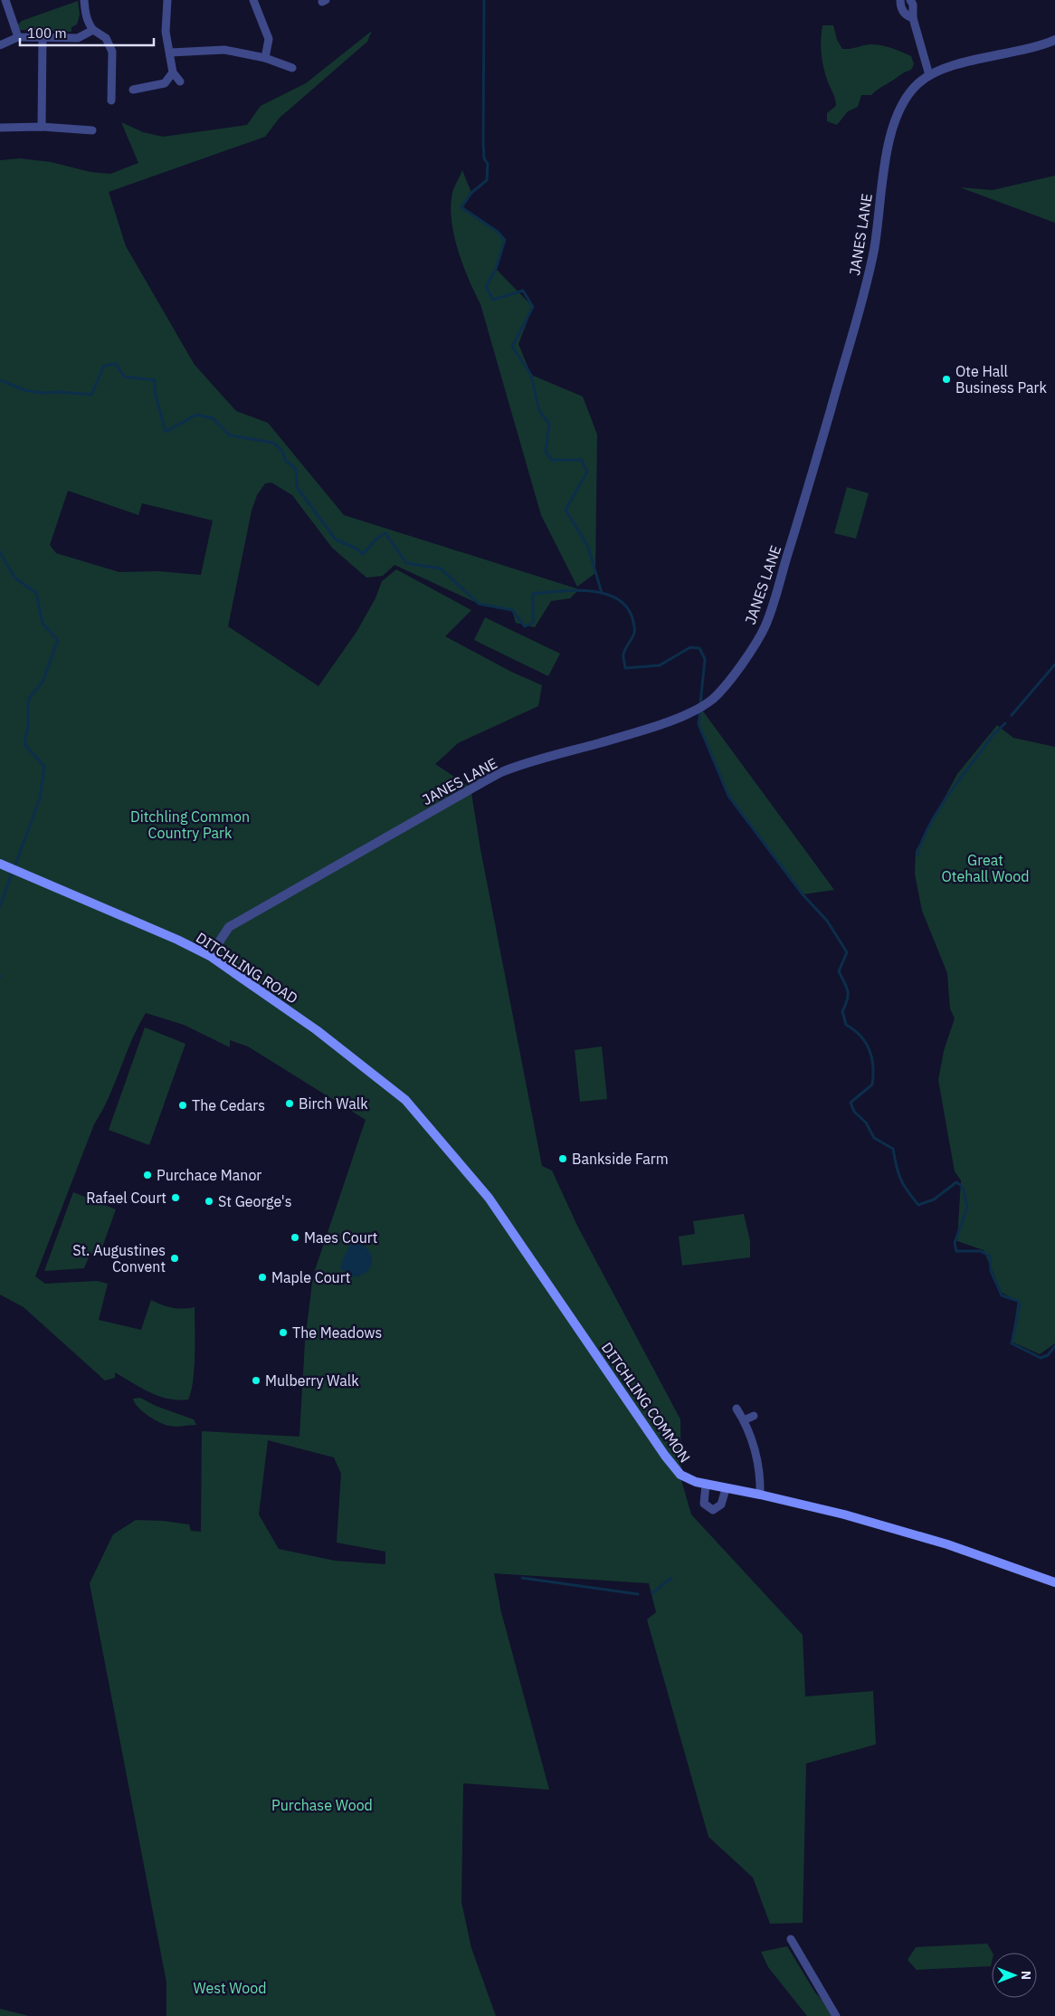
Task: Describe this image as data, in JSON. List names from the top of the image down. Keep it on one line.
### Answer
{"streets":{"main road":["DITCHLING ROAD","DITCHLING COMMON"],"street":["JANES LANE"]},"crossings":[["JANES LANE","DITCHLING ROAD"],["DITCHLING ROAD","DITCHLING COMMON"]],"parks":["Ditchling Common Country Park","Great Otehall Wood","Purchase Wood","West Wood"],"places":["Ote Hall Business Park","Birch Walk","The Cedars","Bankside Farm","Purchace Manor","Rafael Court","St George's","Maes Court","St. Augustines Convent","Maple Court","The Meadows","Mulberry Walk"],"scale_bar":"100 m","north":"right"}
